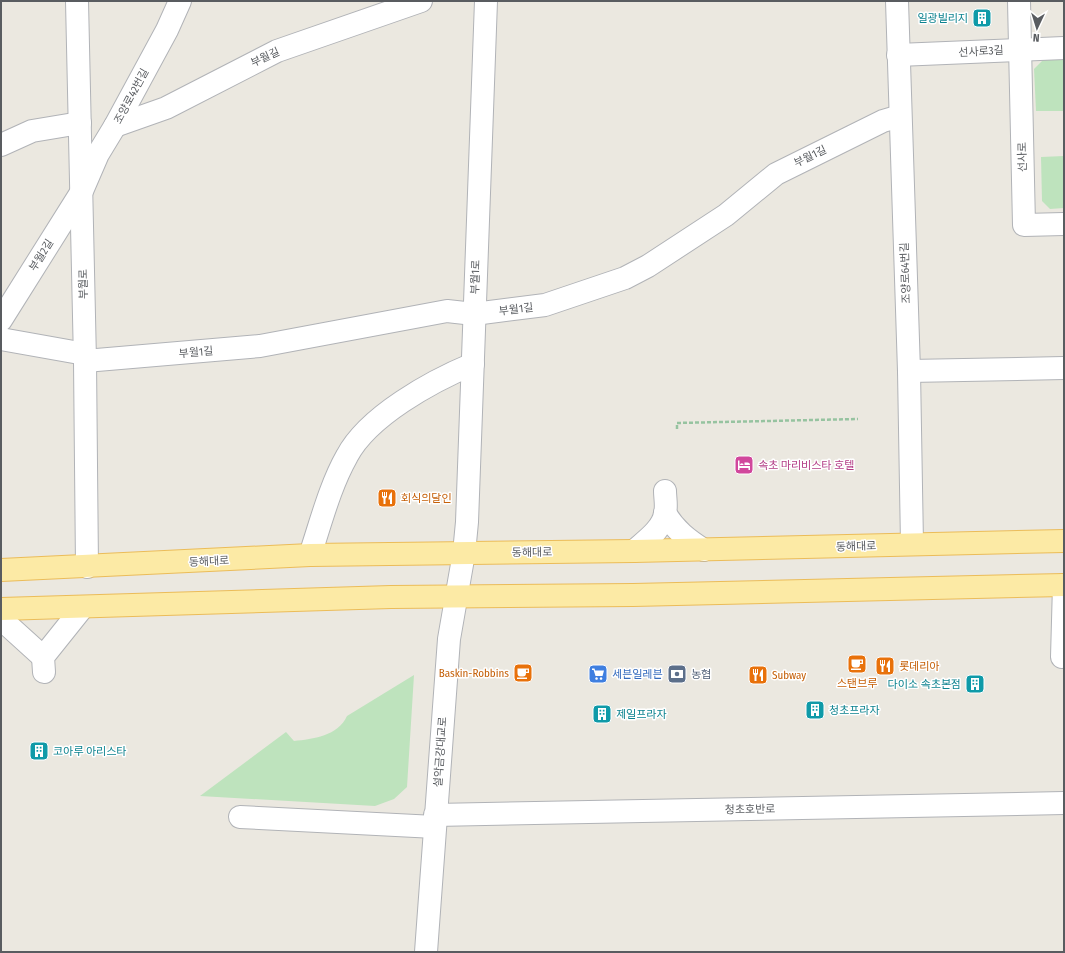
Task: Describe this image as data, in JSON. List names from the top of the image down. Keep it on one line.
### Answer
{"streets":{"main road":["동해대로"],"street":["선사로3길","부월길","조양로42번길","부월1길","선사로","부월2길","조양로64번길","부월1로","부월로","설악금강대교로","청초호반로"]},"crossings":[["선사로3길","선사로"],["선사로3길","조양로64번길"],["부월길","조양로42번길"],["조양로42번길","부월2길"],["조양로42번길","부월로"],["부월1길","조양로64번길"],["부월1길","부월1로"],["부월1길","부월로"],["부월2길","부월로"],["조양로64번길","동해대로"],["부월1로","동해대로"],["부월1로","설악금강대교로"],["부월로","동해대로"],["동해대로","설악금강대교로"],["설악금강대교로","청초호반로"]],"places":{"building":["일광빌리지","다이소 속초본점","청초프라자","제일프라자","코아루 아리스타"],"hotel":["속초 마리비스타 호텔"],"restaurant":["회식의달인","롯데리아","Subway"],"cafe":["스탠브루","Baskin-Robbins"],"supermarket":["세븐일레븐"],"bank":["농협"]},"north":"bottom"}
